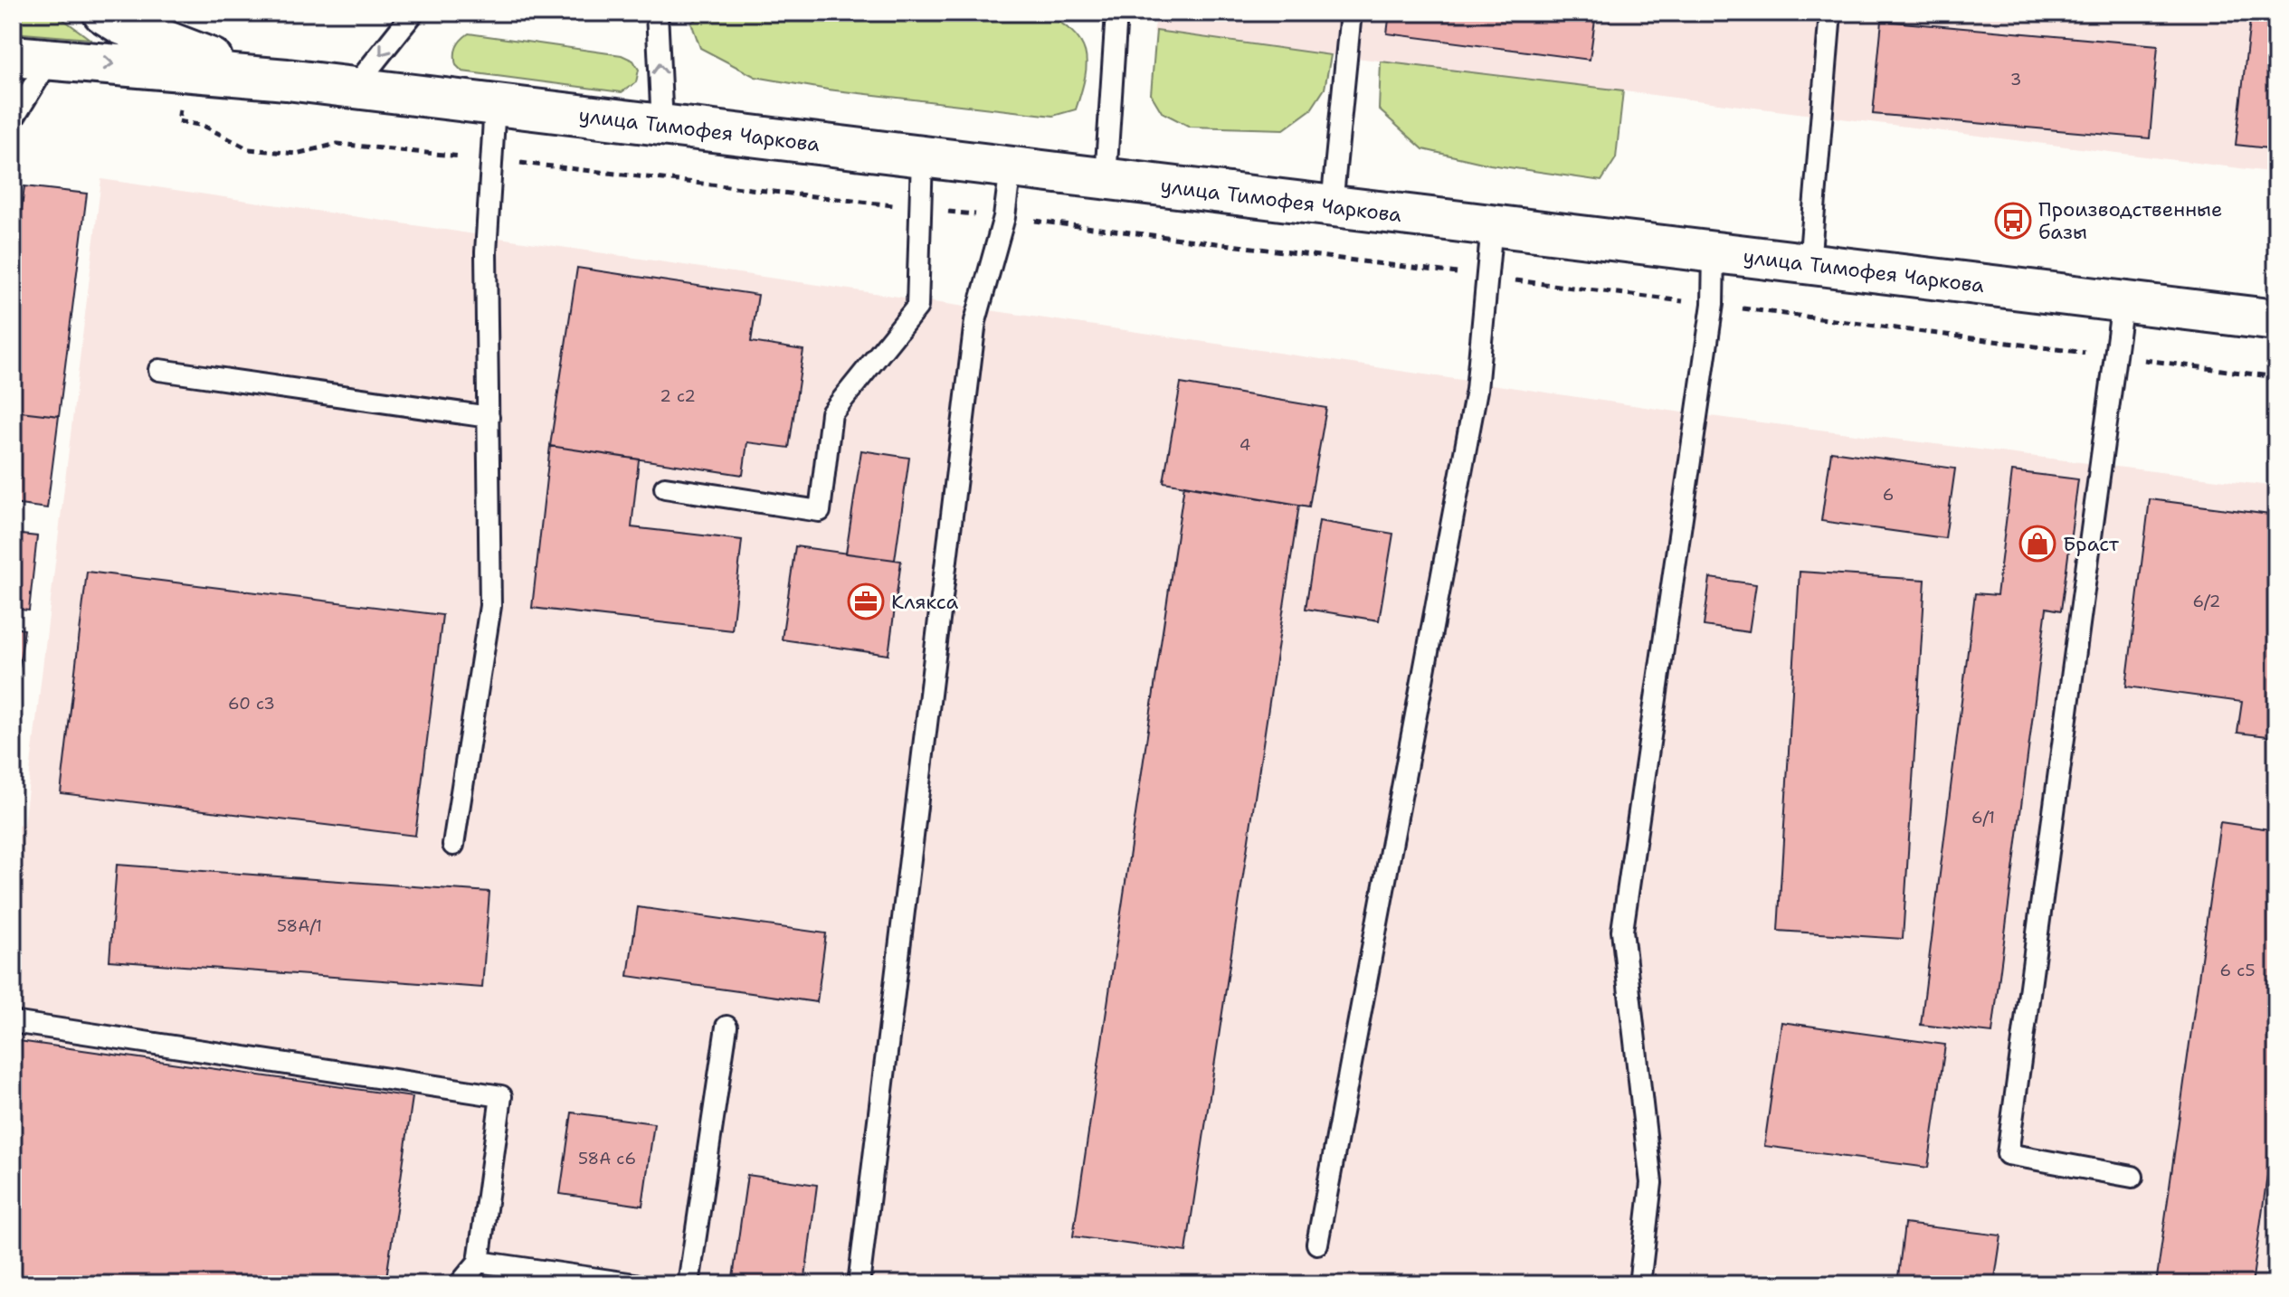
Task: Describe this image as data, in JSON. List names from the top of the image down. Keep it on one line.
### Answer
{"streets":{"main road":["улица Тимофея Чаркова"]},"places":{"bus stop":["Производственные базы"],"shop":["Браст"],"office":["Клякса"]},"house_numbers":["3","2 с2","4","6","6/2","60 с3","6/1","58А/1","6 с5","58А с6"]}
